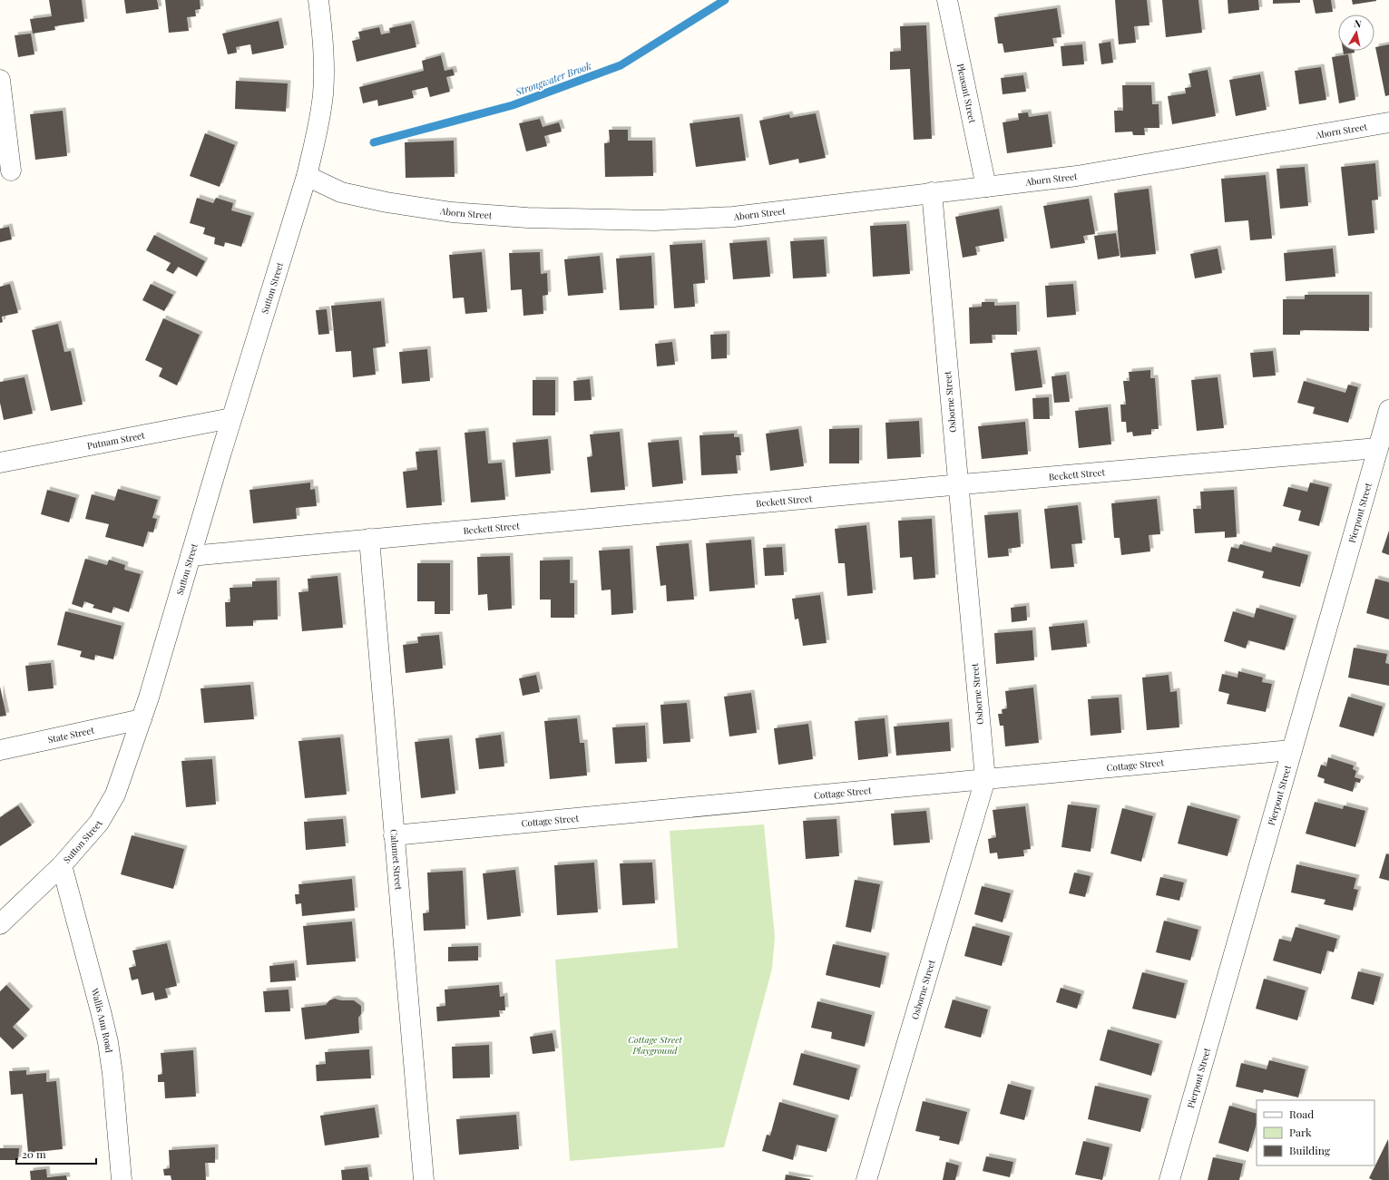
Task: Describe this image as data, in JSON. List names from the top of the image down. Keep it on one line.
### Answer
{"streets":{"street":["Pleasant Street","Aborn Street","Sutton Street","Osborne Street","Putnam Street","Beckett Street","Pierpont Street","State Street","Cottage Street","Calumet Street","Wallis Ann Road"]},"crossings":[["Pleasant Street","Aborn Street"],["Aborn Street","Sutton Street"],["Aborn Street","Osborne Street"],["Sutton Street","Putnam Street"],["Sutton Street","Beckett Street"],["Sutton Street","State Street"],["Sutton Street","Wallis Ann Road"],["Osborne Street","Beckett Street"],["Osborne Street","Cottage Street"],["Beckett Street","Pierpont Street"],["Beckett Street","Calumet Street"],["Pierpont Street","Cottage Street"],["Cottage Street","Calumet Street"]],"water":["Strongwater Brook"],"parks":["Cottage Street Playground"],"legend":["Road","Park","Building"],"scale_bar":"20 m","north":"top"}
